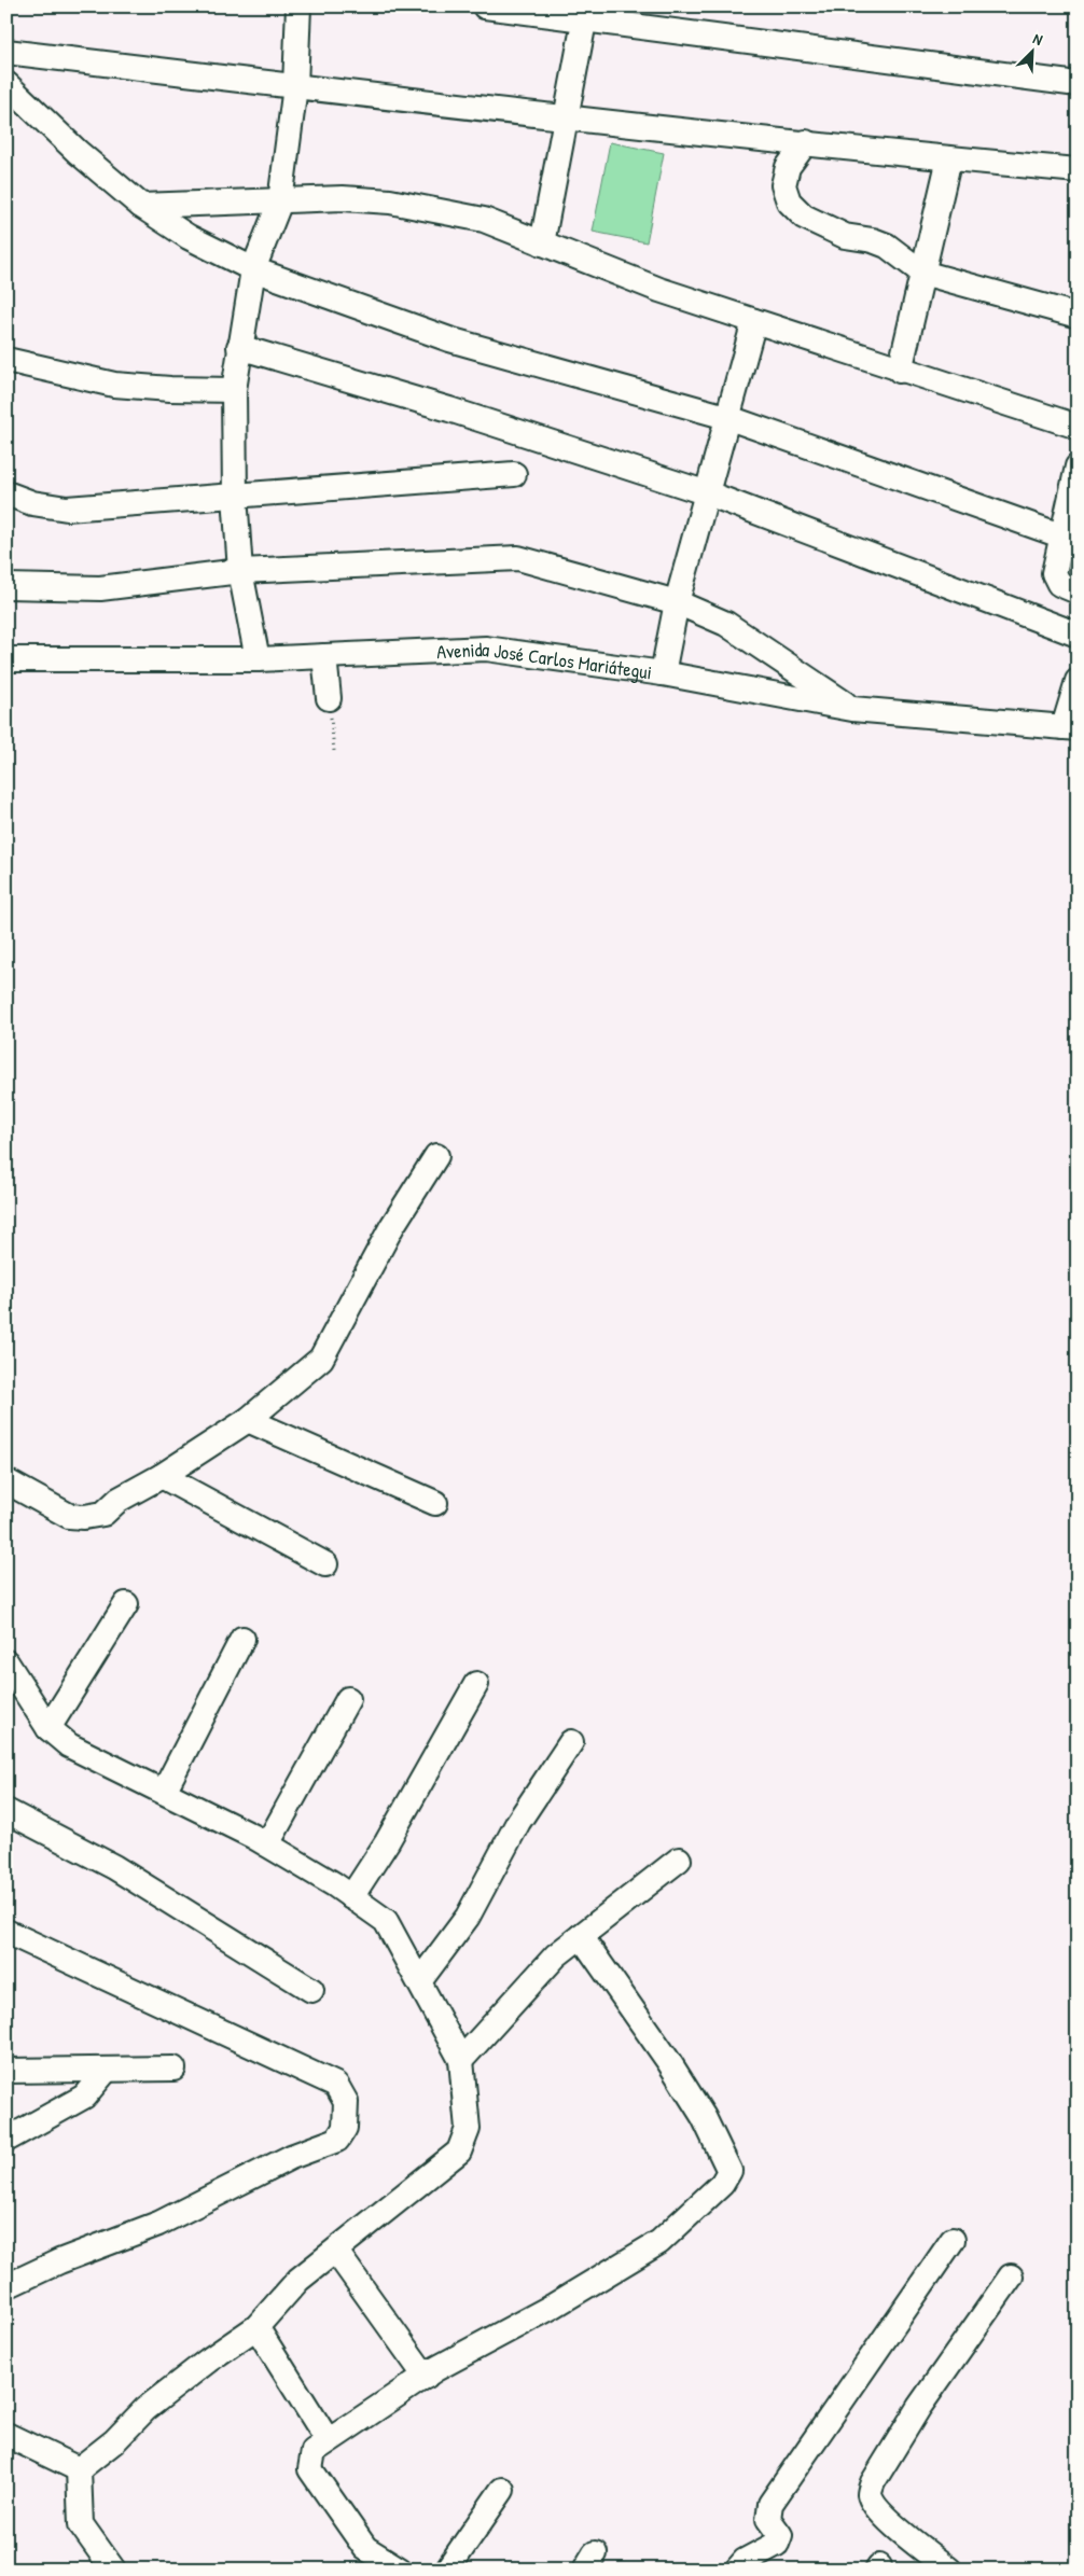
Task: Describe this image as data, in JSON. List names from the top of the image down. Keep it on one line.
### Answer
{"streets":{"street":["Avenida José Carlos Mariátegui"]},"north":"top right"}
